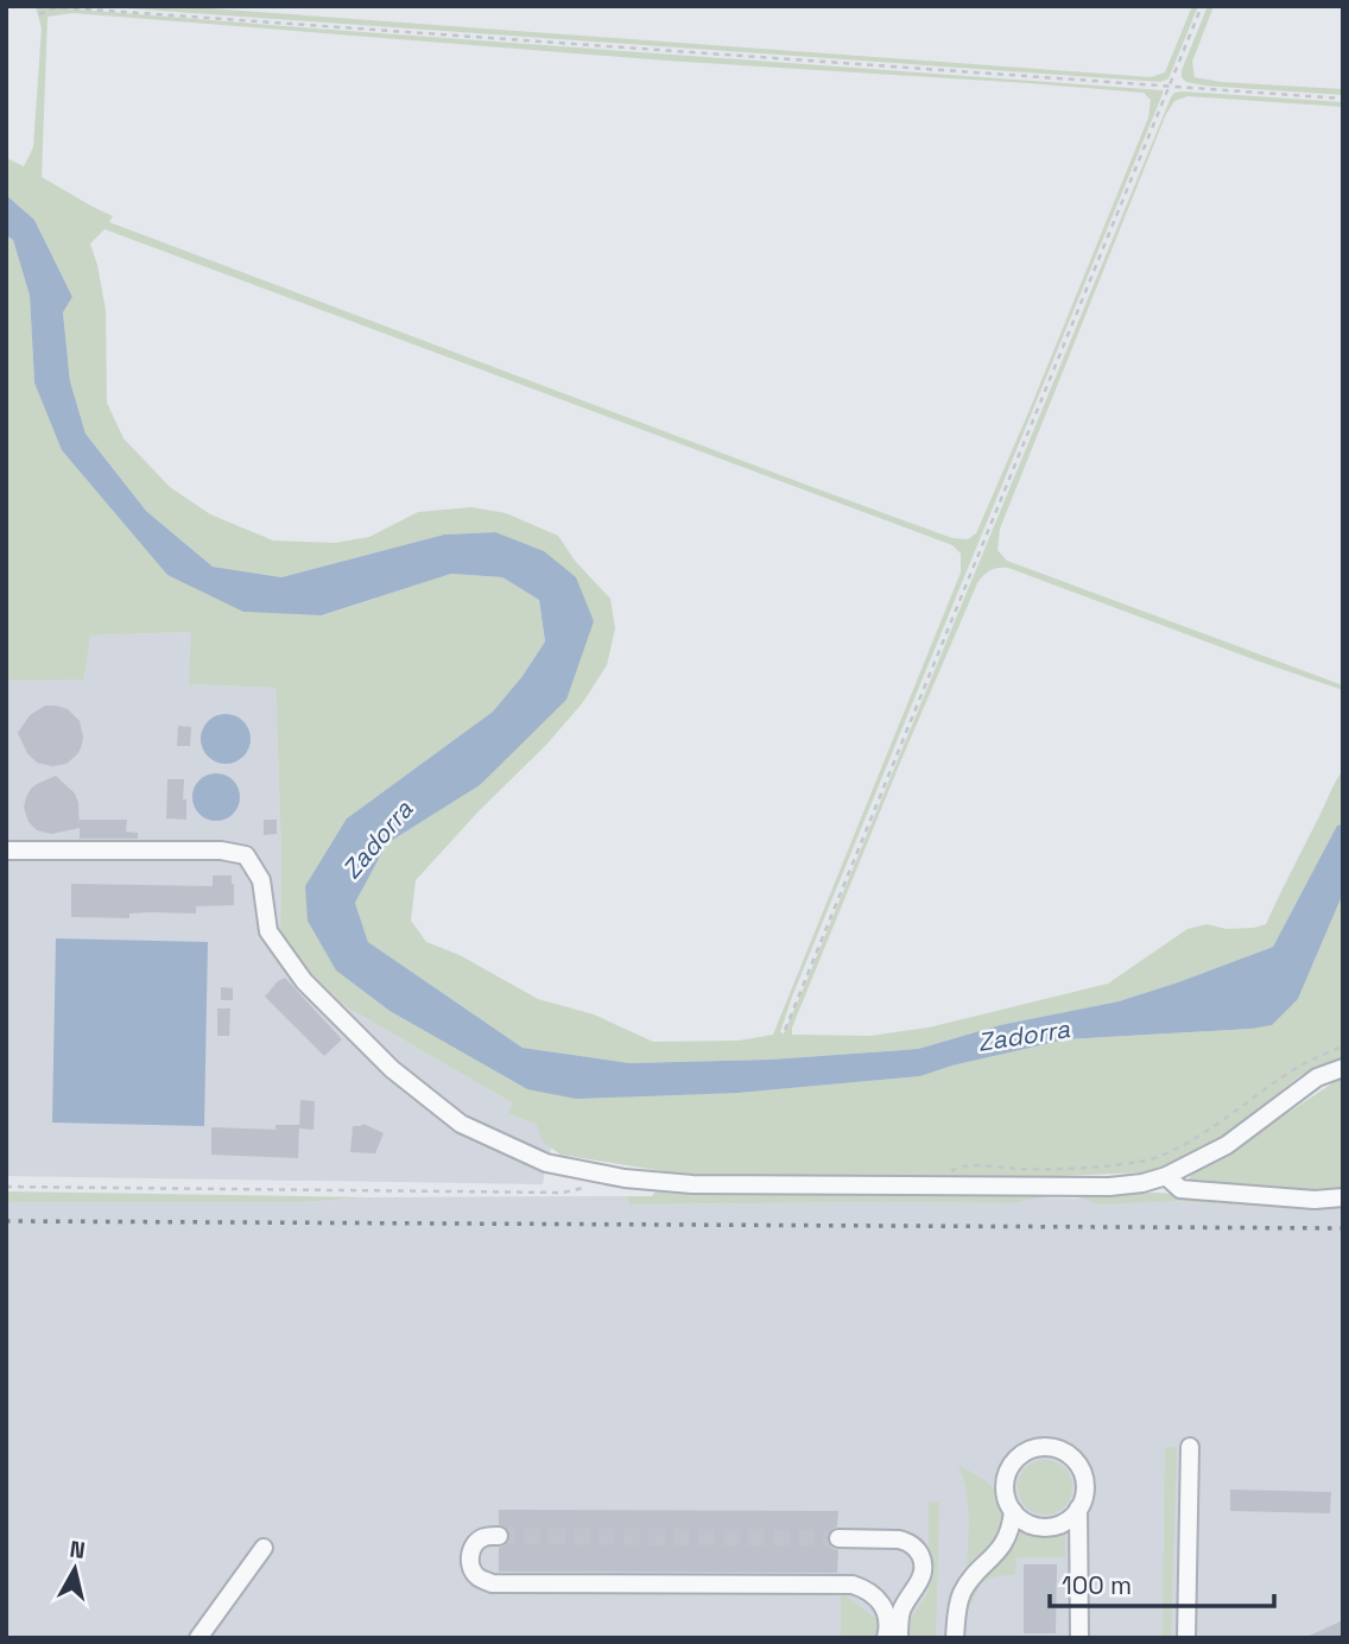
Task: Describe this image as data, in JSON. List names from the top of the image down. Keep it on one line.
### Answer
{"water":["Zadorra"],"scale_bar":"100 m","north":"top"}
